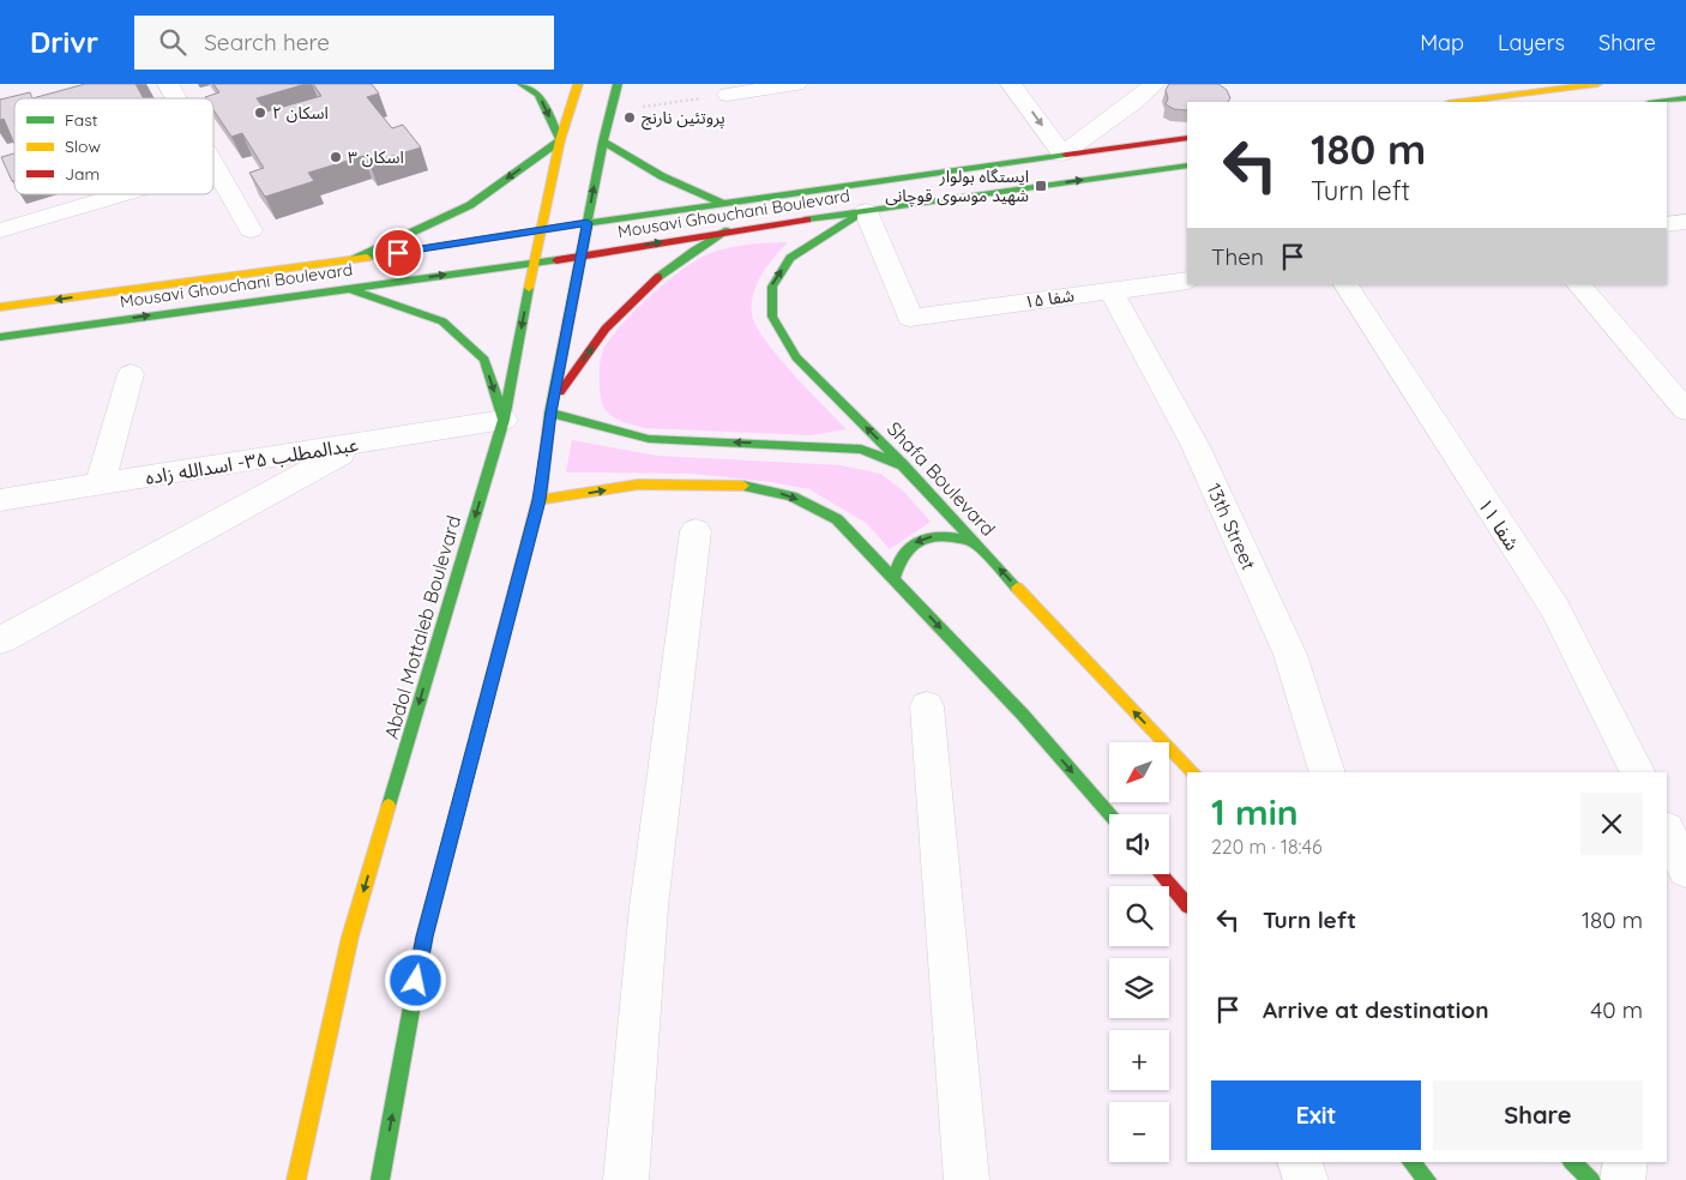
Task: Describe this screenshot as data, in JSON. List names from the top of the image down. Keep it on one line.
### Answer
{"streets":{"street":["Mousavi Ghouchani Boulevard","شفا ۱۵","عبدالمطلب ۳۵- اسدالله زاده","Shafa Boulevard","شفا ۱۱","13th Street","Abdol Mottaleb Boulevard"]},"crossings":[["Mousavi Ghouchani Boulevard","شفا ۱۵"],["Mousavi Ghouchani Boulevard","Shafa Boulevard"],["Mousavi Ghouchani Boulevard","Abdol Mottaleb Boulevard"],["شفا ۱۵","Shafa Boulevard"],["شفا ۱۵","13th Street"],["عبدالمطلب ۳۵- اسدالله زاده","Abdol Mottaleb Boulevard"]],"places":{"other":["اسکان ۲","پروتئین نارنج","اسکان ۳"],"transit":["ایستگاه بولوار شهید موسوی قوچانی"]},"legend":["Fast","Slow","Jam"],"north":"bottom left","page":{"header":"Drivr","search":"Search here","nav":["Map","Layers","Share"],"turn":["180 m","Turn left"],"then":"Then","map_buttons":["+","−"],"heading":["1 min","220 m · 18:46"],"list":[{"name":"Turn left","value":"180 m"},{"name":"Arrive at destination","value":"40 m"}],"buttons":["Exit","Share"]}}
